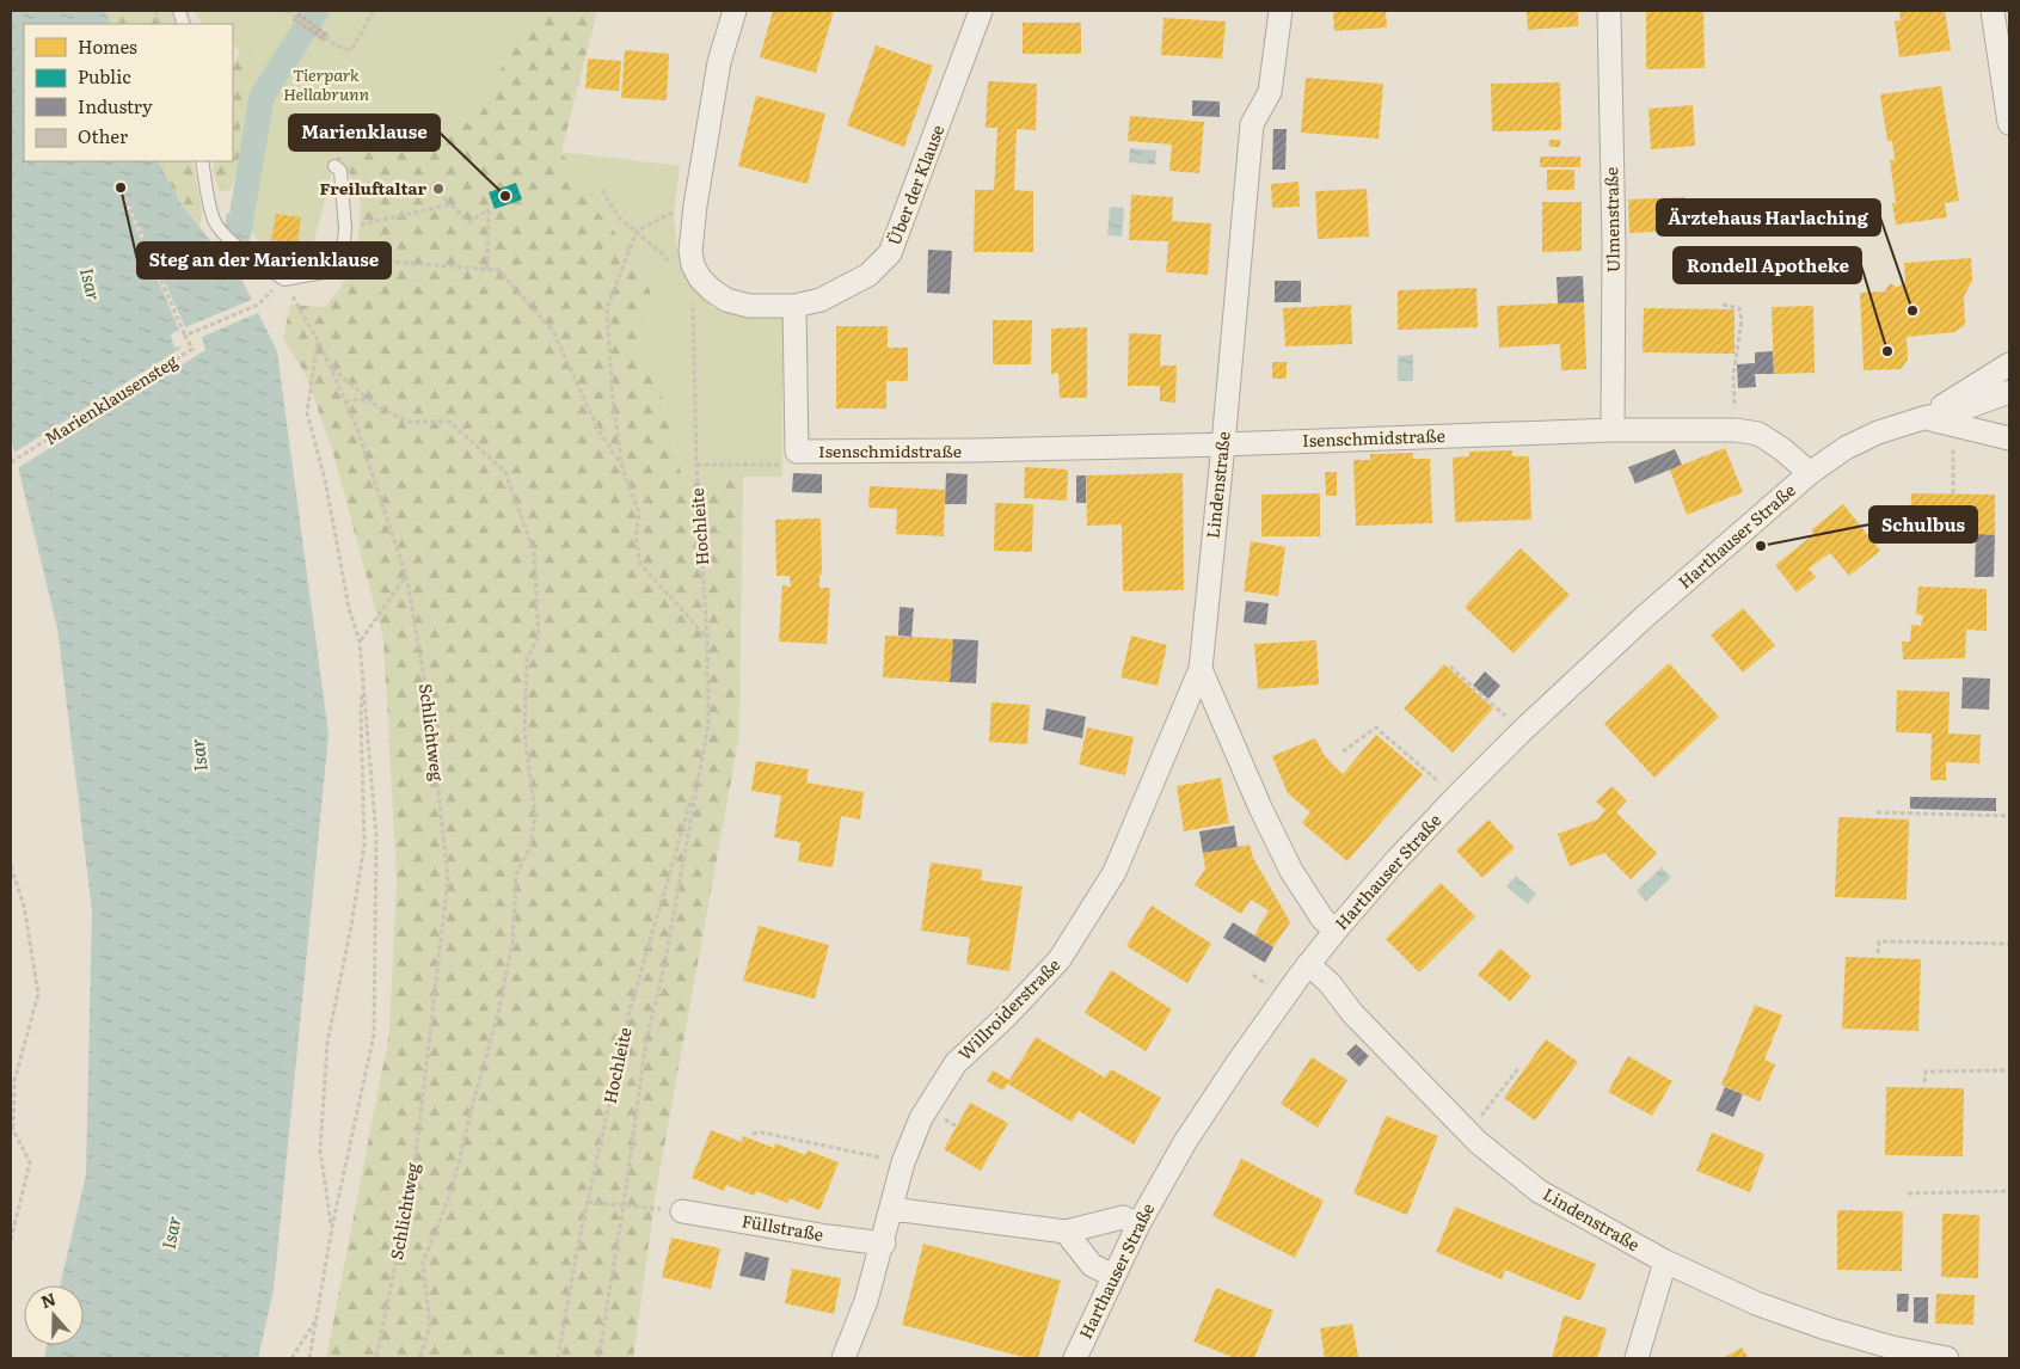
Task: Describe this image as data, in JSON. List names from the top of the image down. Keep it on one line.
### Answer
{"streets":{"street":["Über der Klause","Ulmenstraße","Isenschmidstraße","Lindenstraße","Harthauser Straße","Willroiderstraße","Füllstraße"],"path":["Marienklausensteg","Hochleite","Schlichtweg"]},"crossings":[["Ulmenstraße","Isenschmidstraße"],["Isenschmidstraße","Lindenstraße"],["Isenschmidstraße","Harthauser Straße"],["Lindenstraße","Harthauser Straße"],["Lindenstraße","Willroiderstraße"],["Willroiderstraße","Füllstraße"]],"water":["Isar"],"parks":["Tierpark Hellabrunn"],"places":["Steg an der Marienklause","Freiluftaltar","Marienklause","Ärztehaus Harlaching","Rondell Apotheke","Schulbus"],"legend":["Homes","Public","Industry","Other"],"north":"top"}
